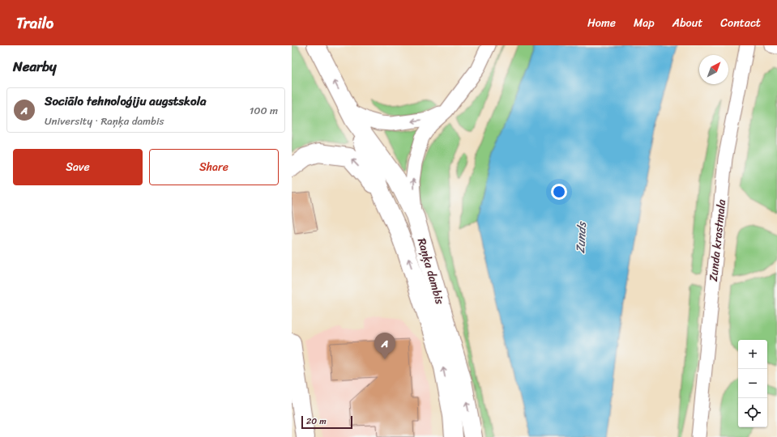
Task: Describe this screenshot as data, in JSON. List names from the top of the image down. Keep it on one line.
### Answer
{"streets":{"main road":["Raņķa dambis"],"street":["Zunda krastmala"]},"one_way":["Raņķa dambis"],"water":["Zunds"],"scale_bar":"20 m","north":"top right","page":{"header":"Trailo","nav":["Home","Map","About","Contact"],"heading":"Nearby","list":[{"mark":"A","name":"Sociālo tehnoloģiju augstskola","note":"University · Raņķa dambis","value":"100 m"}],"buttons":["Save","Share"],"pins":"A","map_buttons":["+","−"],"scale":"20 m"}}
